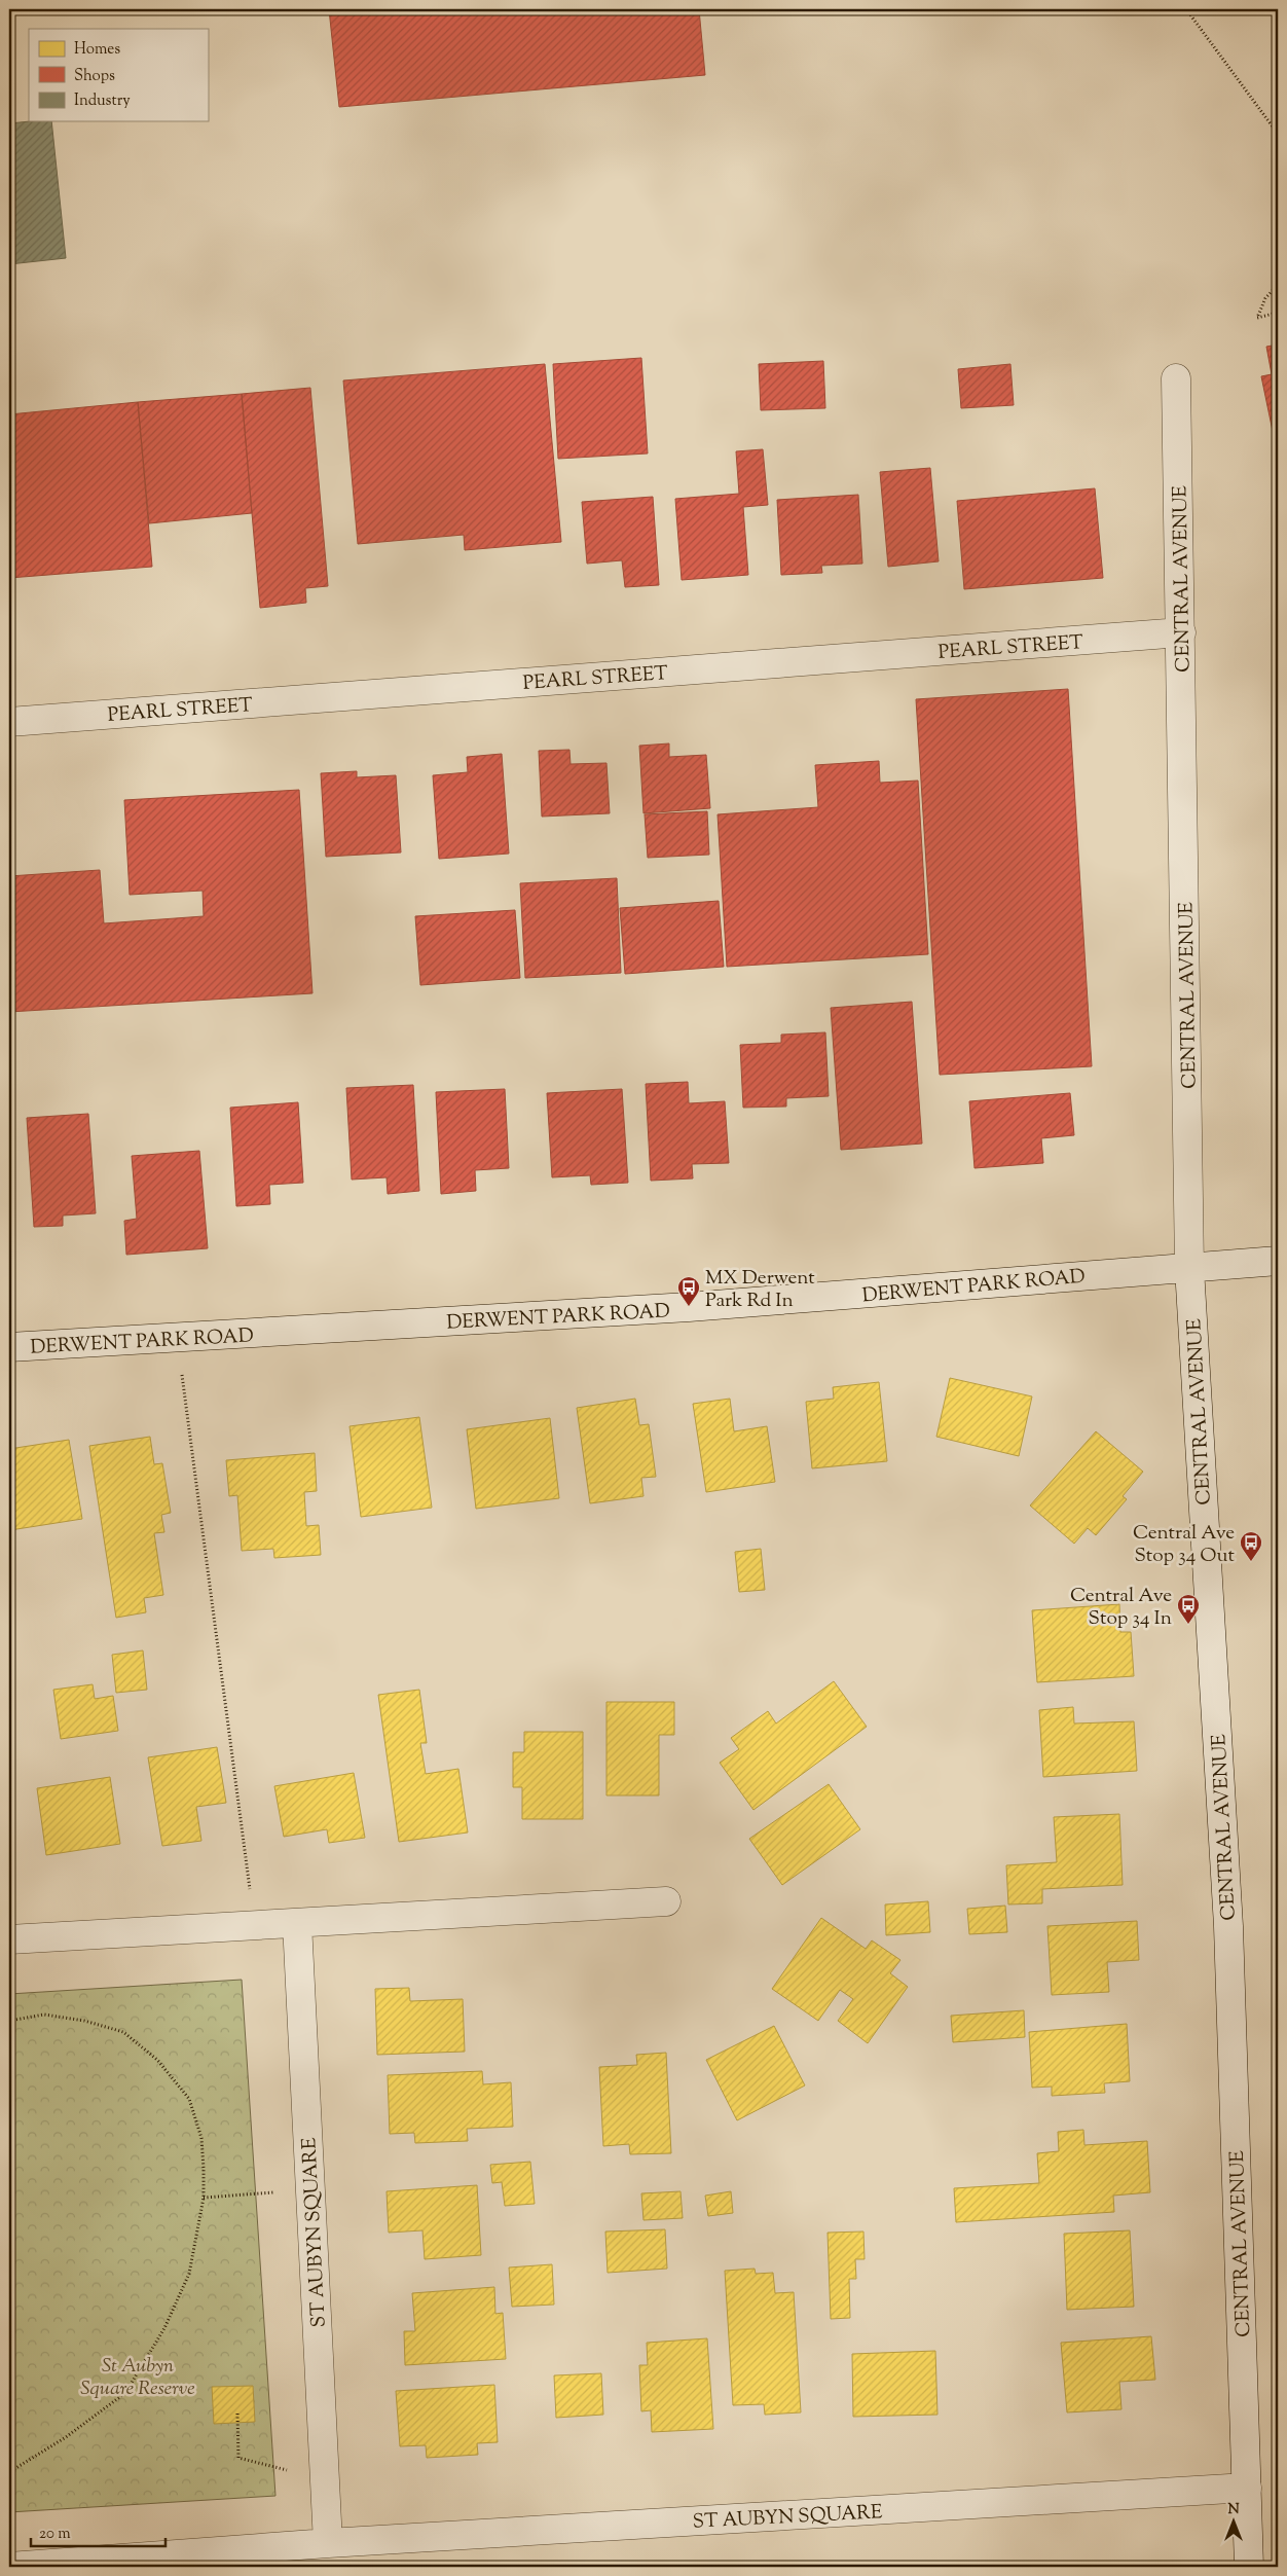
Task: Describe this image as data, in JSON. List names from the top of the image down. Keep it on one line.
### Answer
{"streets":{"street":["CENTRAL AVENUE","PEARL STREET","DERWENT PARK ROAD","ST AUBYN SQUARE"]},"crossings":[["CENTRAL AVENUE","PEARL STREET"],["CENTRAL AVENUE","DERWENT PARK ROAD"],["CENTRAL AVENUE","ST AUBYN SQUARE"]],"parks":["St Aubyn Square Reserve"],"places":{"bus stop":["MX Derwent Park Rd In","Central Ave Stop 34 Out","Central Ave Stop 34 In"]},"legend":["Homes","Shops","Industry"],"scale_bar":"20 m","north":"top"}
